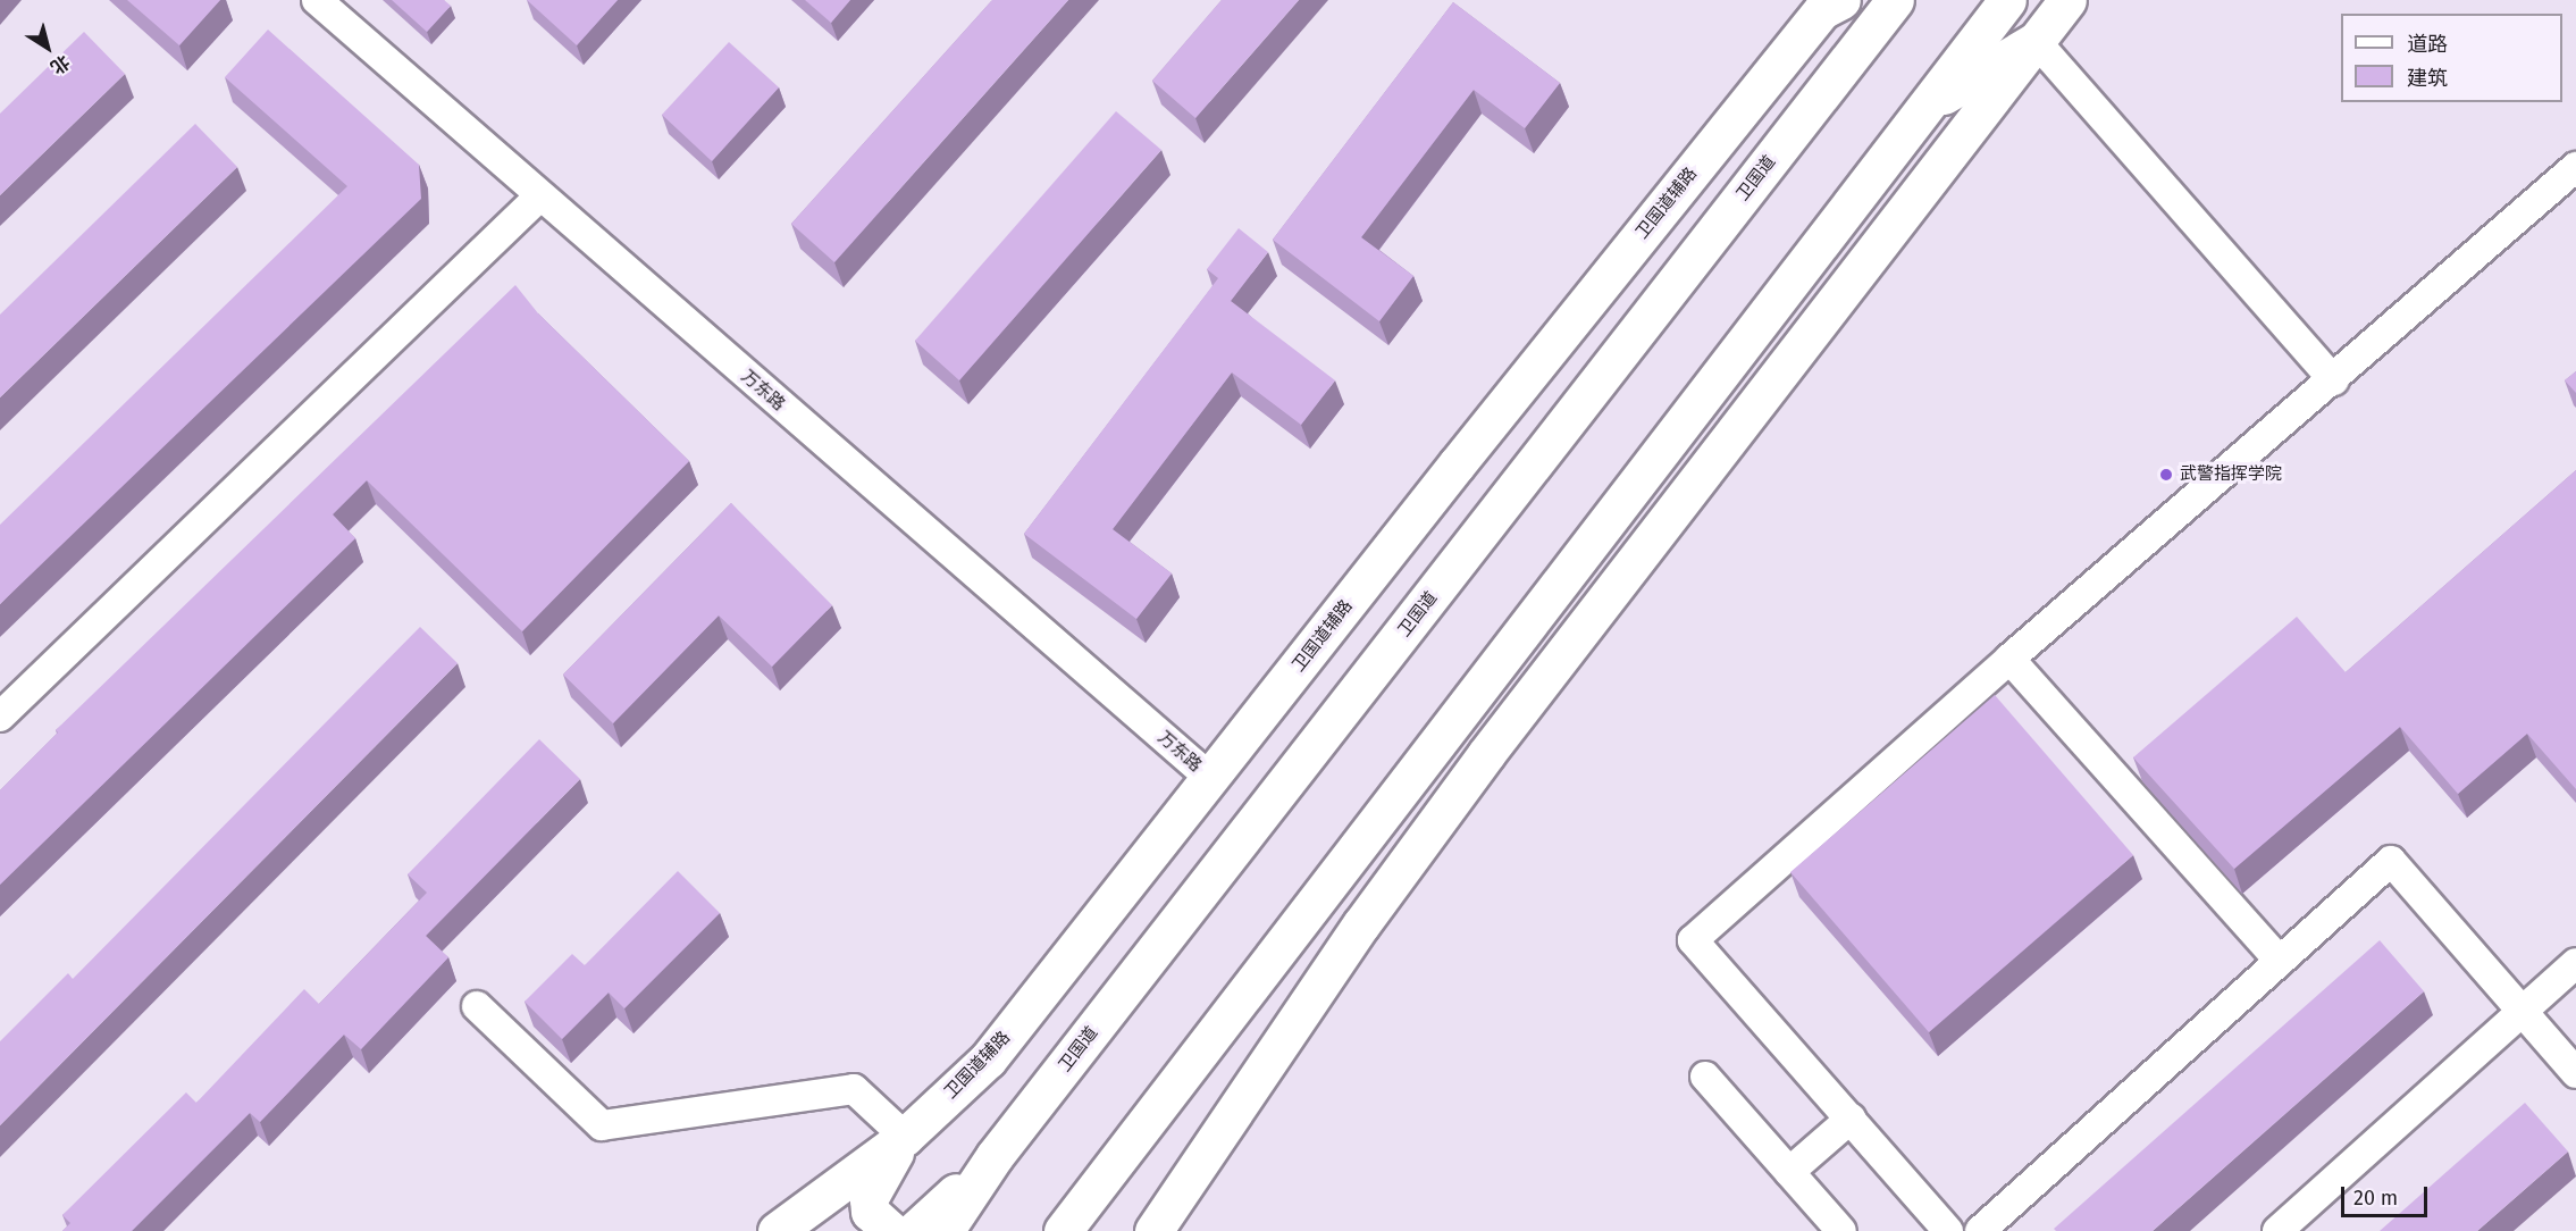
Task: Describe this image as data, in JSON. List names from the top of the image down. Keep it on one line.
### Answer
{"streets":{"main road":["卫国道","卫国道辅路"],"street":["万东路"]},"crossings":[["卫国道辅路","万东路"]],"places":["武警指挥学院"],"legend":["道路","建筑"],"scale_bar":"20 m","north":"bottom right"}
